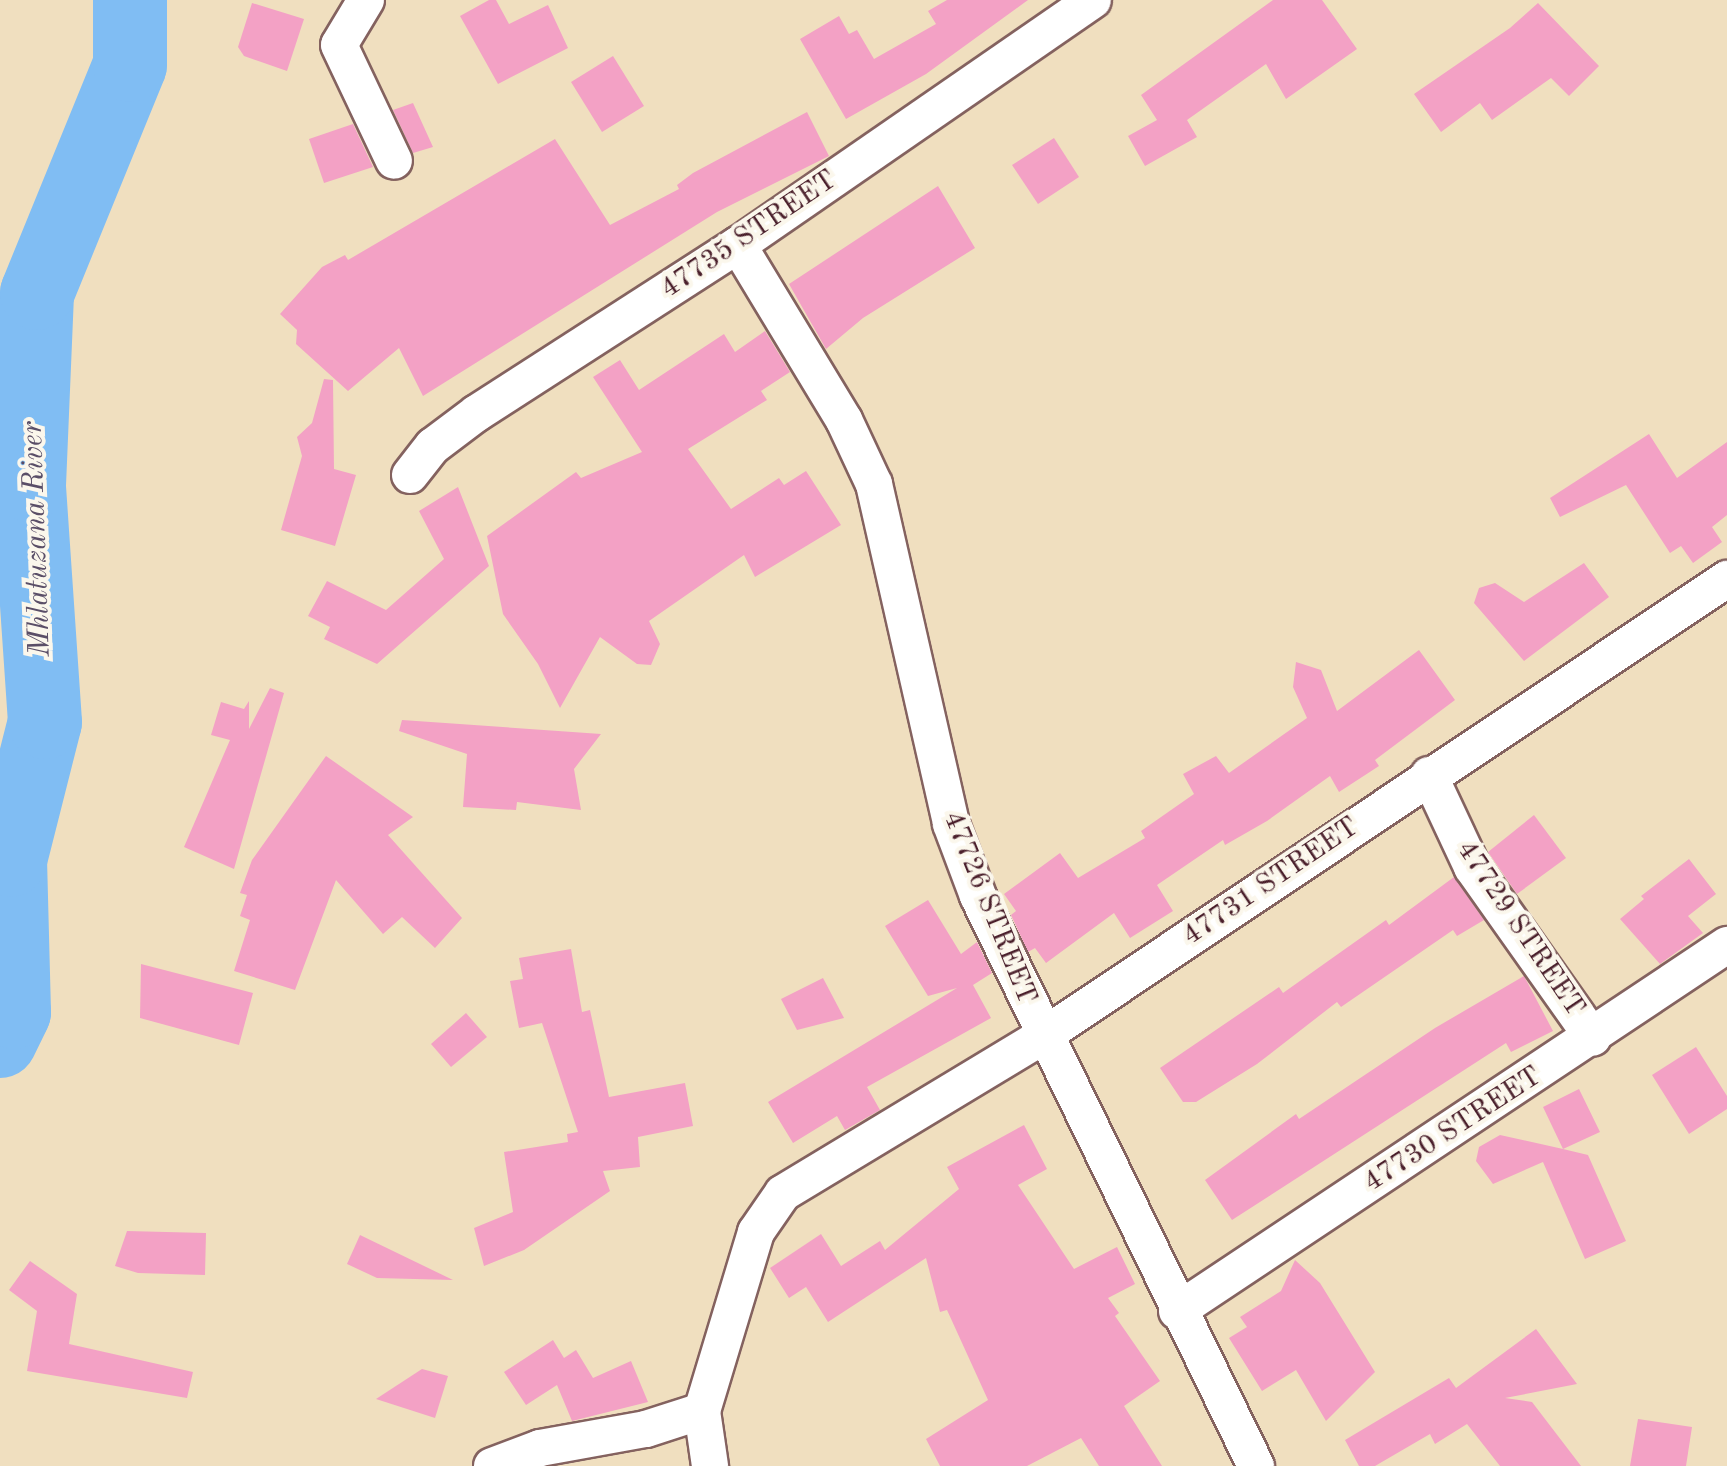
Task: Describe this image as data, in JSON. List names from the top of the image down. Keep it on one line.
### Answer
{"streets":{"street":["47735 STREET","47731 STREET","47726 STREET","47729 STREET","47730 STREET"]},"crossings":[["47735 STREET","47726 STREET"],["47731 STREET","47726 STREET"],["47731 STREET","47729 STREET"],["47726 STREET","47730 STREET"],["47729 STREET","47730 STREET"]],"water":["Mhlatuzana River"]}
